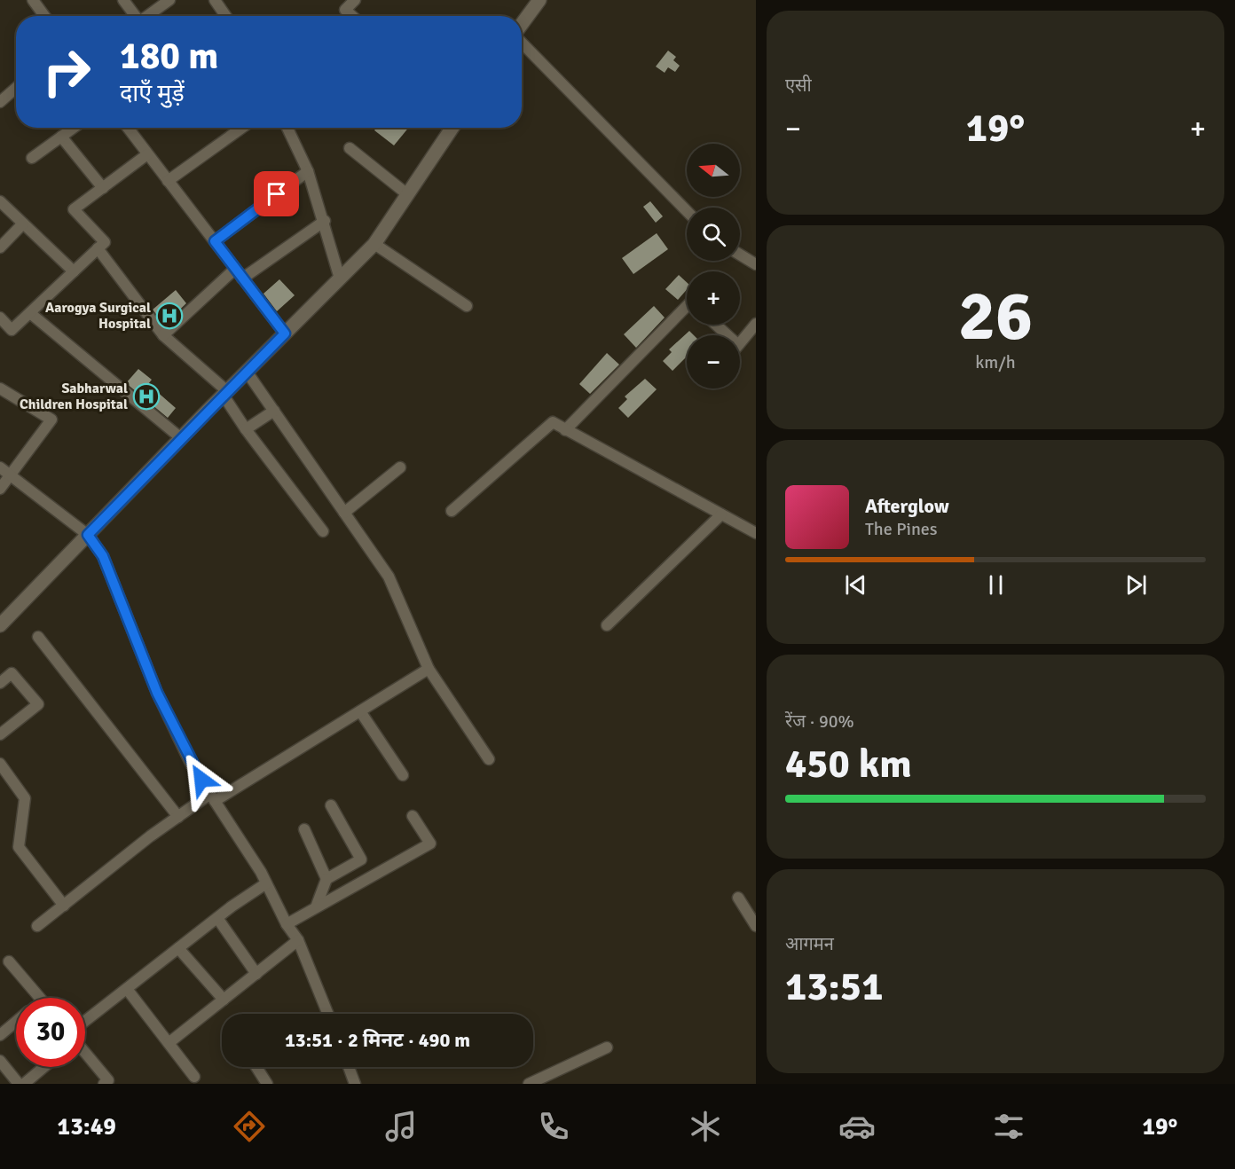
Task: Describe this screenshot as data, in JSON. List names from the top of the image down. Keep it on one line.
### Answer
{"places":{"hospital":["Aarogya Surgical Hospital","Sabharwal Children Hospital"]},"north":"left","page":{"tile":["एसी",["26","km/h"],["रेंज · 90%","450 km"],["आगमन","13:51"]],"turn":["180 m","दाएँ मुड़ें"],"heat":["−","19°","+"],"map_buttons":["+","−"],"song":["Afterglow","The Pines"],"limit":"30","trip":"13:51 · 2 मिनट · 490 m","tabs":["13:49","19°"]}}
